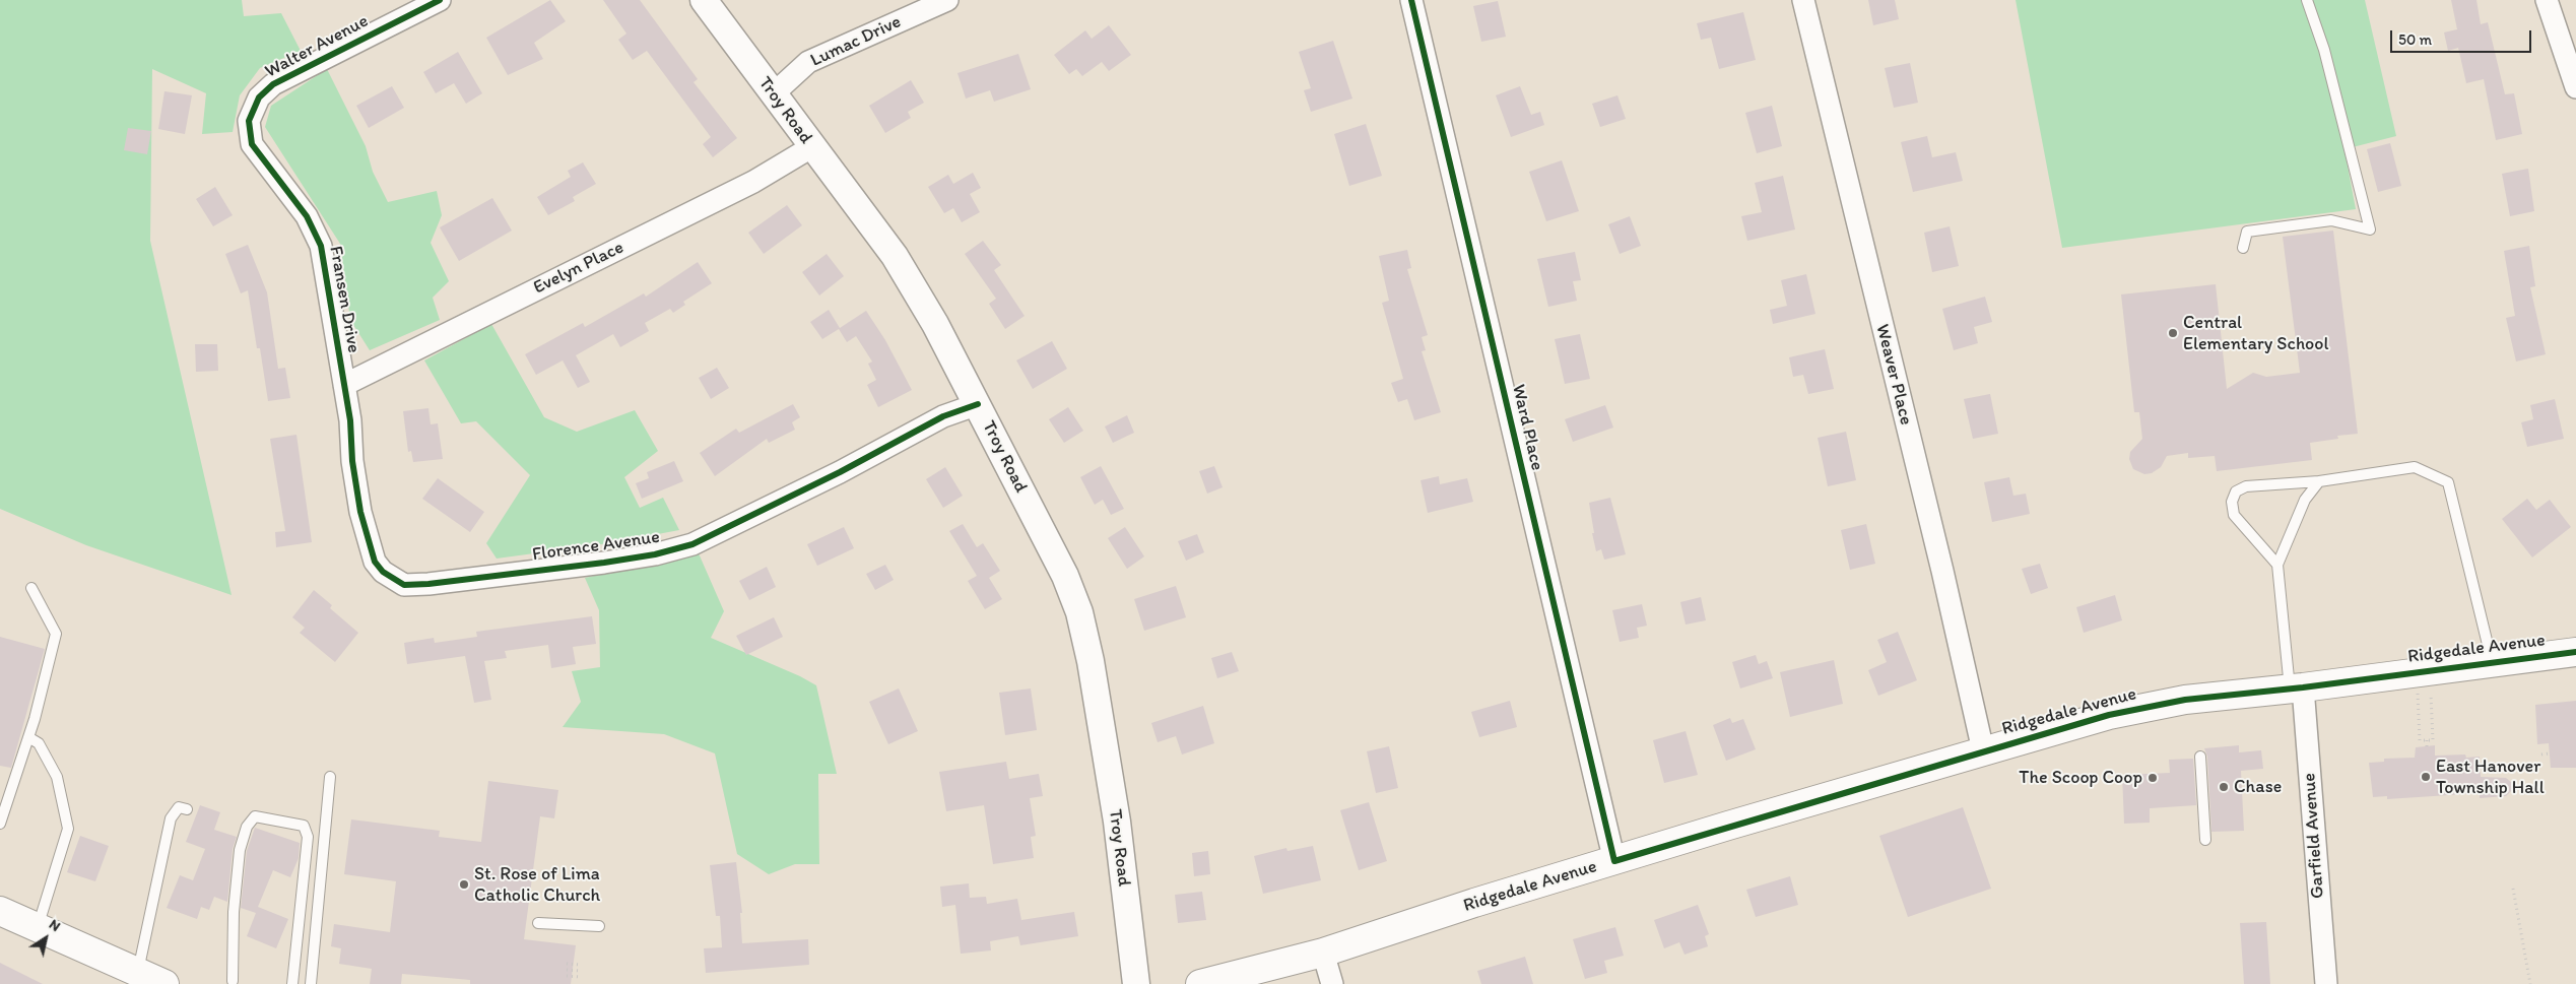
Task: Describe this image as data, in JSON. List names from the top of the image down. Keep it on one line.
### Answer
{"streets":{"main road":["Ridgedale Avenue"],"street":["Lumac Drive","Walter Avenue","Troy Road","Evelyn Place","Fransen Drive","Weaver Place","Ward Place","Florence Avenue","Garfield Avenue"]},"crossings":[["Lumac Drive","Troy Road"],["Walter Avenue","Fransen Drive"],["Troy Road","Evelyn Place"],["Troy Road","Florence Avenue"],["Evelyn Place","Fransen Drive"],["Evelyn Place","Florence Avenue"],["Fransen Drive","Florence Avenue"],["Weaver Place","Ridgedale Avenue"],["Ward Place","Ridgedale Avenue"],["Ridgedale Avenue","Garfield Avenue"]],"places":["Central Elementary School","East Hanover Township Hall","The Scoop Coop","Chase","St. Rose of Lima Catholic Church"],"scale_bar":"50 m","north":"top right"}
